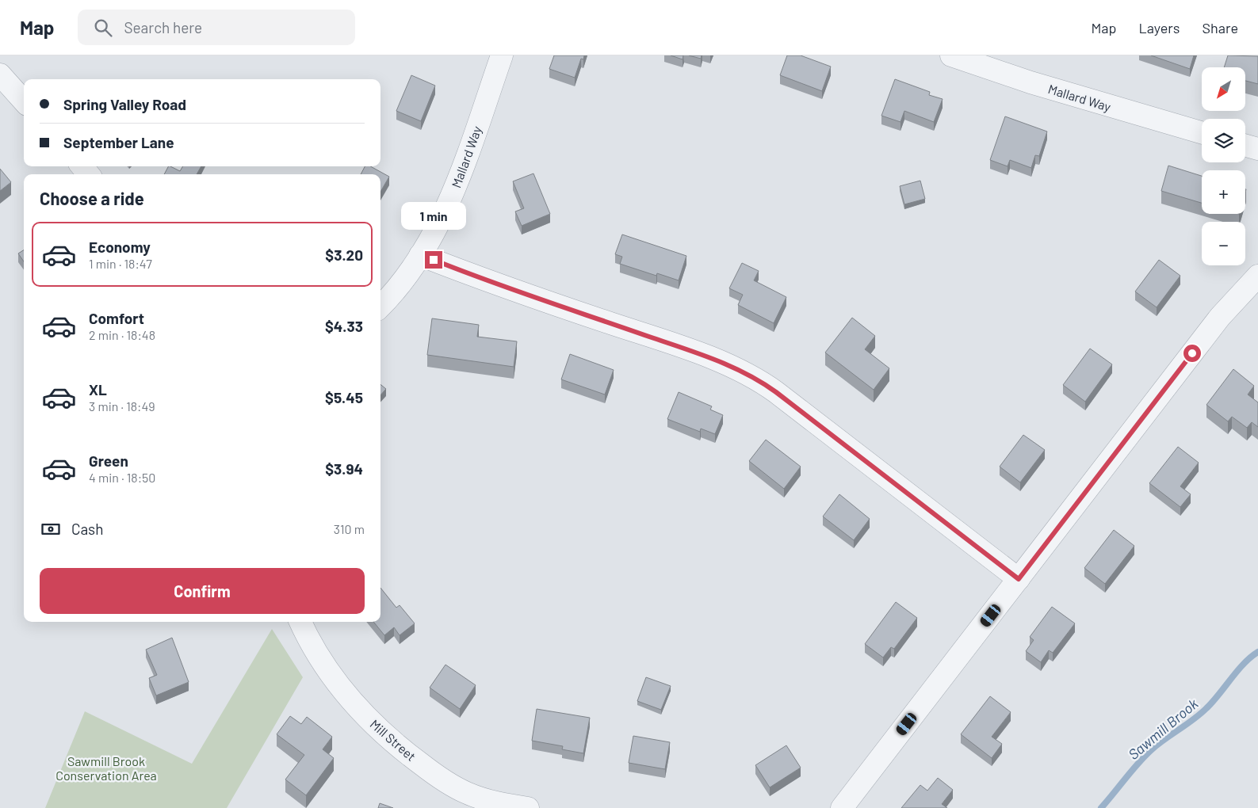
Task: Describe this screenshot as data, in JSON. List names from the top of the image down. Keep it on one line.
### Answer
{"streets":{"street":["Mallard Way","Mill Street"]},"water":["Sawmill Brook"],"parks":["Sawmill Brook Conservation Area"],"north":"bottom left","page":{"header":"Map","search":"Search here","nav":["Map","Layers","Share"],"map_buttons":["+","−"],"banner":["Spring Valley Road","September Lane"],"heading":"Choose a ride","bubble":"1 min","list":[{"name":"Economy","note":"1 min · 18:47","value":"$3.20"},{"name":"Comfort","note":"2 min · 18:48","value":"$4.33"},{"name":"XL","note":"3 min · 18:49","value":"$5.45"},{"name":"Green","note":"4 min · 18:50","value":"$3.94"}],"pay":["Cash","310 m"],"buttons":"Confirm"}}
